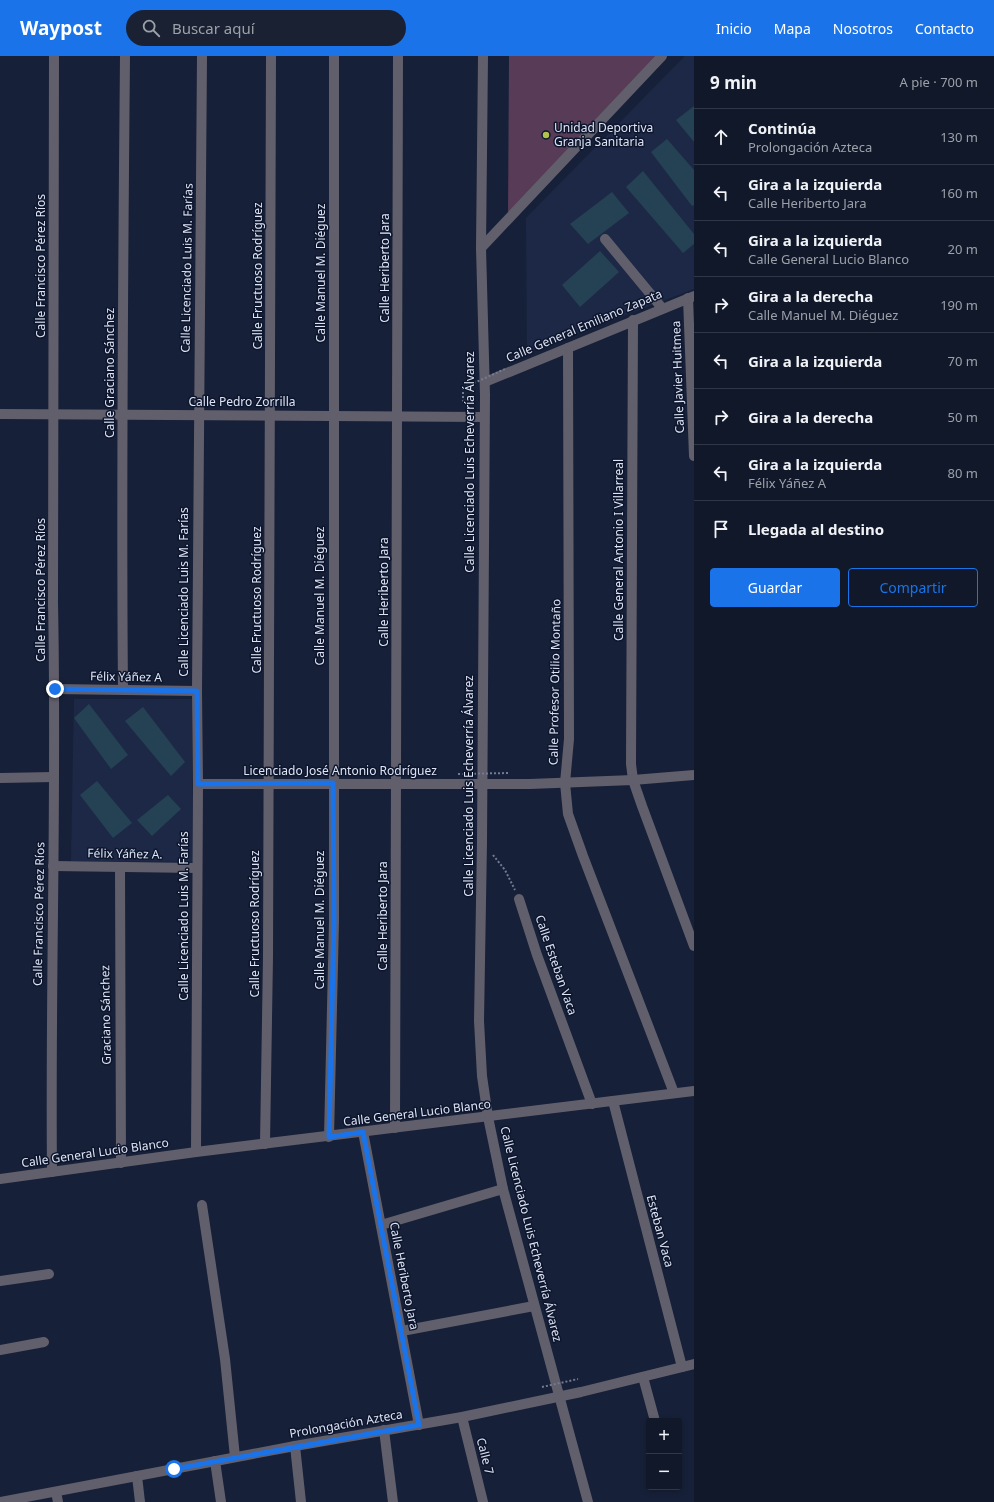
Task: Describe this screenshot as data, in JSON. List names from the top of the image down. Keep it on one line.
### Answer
{"streets":{"street":["Calle Francisco Pérez Ríos","Calle Licenciado Luis M. Farías","Calle Heriberto Jara","Calle Manuel M. Diéguez","Calle Fructuoso Rodríguez","Calle General Emiliano Zapata","Calle Graciano Sánchez","Calle Javier Huitmea","Calle Pedro Zorrilla","Calle Licenciado Luis Echeverría Álvarez","Calle General Antonio I Villarreal","Félix Yáñez A","Calle Profesor Otilio Montaño","Licenciado José Antonio Rodríguez","Félix Yáñez A.","Calle Esteban Vaca","Graciano Sánchez","Calle General Lucio Blanco","Esteban Vaca","Prolongación Azteca","Calle 7"]},"crossings":[["Calle Francisco Pérez Ríos","Calle Pedro Zorrilla"],["Calle Francisco Pérez Ríos","Félix Yáñez A"],["Calle Francisco Pérez Ríos","Félix Yáñez A."],["Calle Francisco Pérez Ríos","Calle General Lucio Blanco"],["Calle Licenciado Luis M. Farías","Calle Pedro Zorrilla"],["Calle Licenciado Luis M. Farías","Félix Yáñez A"],["Calle Licenciado Luis M. Farías","Licenciado José Antonio Rodríguez"],["Calle Licenciado Luis M. Farías","Félix Yáñez A."],["Calle Licenciado Luis M. Farías","Calle General Lucio Blanco"],["Calle Heriberto Jara","Calle Pedro Zorrilla"],["Calle Heriberto Jara","Licenciado José Antonio Rodríguez"],["Calle Heriberto Jara","Calle General Lucio Blanco"],["Calle Heriberto Jara","Prolongación Azteca"],["Calle Manuel M. Diéguez","Calle Pedro Zorrilla"],["Calle Manuel M. Diéguez","Licenciado José Antonio Rodríguez"],["Calle Manuel M. Diéguez","Calle General Lucio Blanco"],["Calle Fructuoso Rodríguez","Calle Pedro Zorrilla"],["Calle Fructuoso Rodríguez","Licenciado José Antonio Rodríguez"],["Calle Fructuoso Rodríguez","Calle General Lucio Blanco"],["Calle General Emiliano Zapata","Calle Javier Huitmea"],["Calle General Emiliano Zapata","Calle Licenciado Luis Echeverría Álvarez"],["Calle General Emiliano Zapata","Calle General Antonio I Villarreal"],["Calle General Emiliano Zapata","Calle Profesor Otilio Montaño"],["Calle Graciano Sánchez","Calle Pedro Zorrilla"],["Calle Graciano Sánchez","Félix Yáñez A"],["Calle Pedro Zorrilla","Calle Licenciado Luis Echeverría Álvarez"],["Calle Licenciado Luis Echeverría Álvarez","Licenciado José Antonio Rodríguez"],["Calle Licenciado Luis Echeverría Álvarez","Calle General Lucio Blanco"],["Calle Licenciado Luis Echeverría Álvarez","Prolongación Azteca"],["Calle General Antonio I Villarreal","Licenciado José Antonio Rodríguez"],["Calle Profesor Otilio Montaño","Licenciado José Antonio Rodríguez"],["Calle Profesor Otilio Montaño","Calle General Lucio Blanco"],["Félix Yáñez A.","Graciano Sánchez"],["Calle Esteban Vaca","Calle General Lucio Blanco"],["Graciano Sánchez","Calle General Lucio Blanco"],["Calle General Lucio Blanco","Esteban Vaca"],["Esteban Vaca","Prolongación Azteca"],["Prolongación Azteca","Calle 7"]],"places":["Unidad Deportiva Granja Sanitaria"],"page":{"header":"Waypost","search":"Buscar aquí","nav":["Inicio","Mapa","Nosotros","Contacto"],"heading":["9 min","A pie · 700 m"],"list":[["Continúa","Prolongación Azteca","130 m"],["Gira a la izquierda","Calle Heriberto Jara","160 m"],["Gira a la izquierda","Calle General Lucio Blanco","20 m"],["Gira a la derecha","Calle Manuel M. Diéguez","190 m"],["Gira a la izquierda","70 m"],["Gira a la derecha","50 m"],["Gira a la izquierda","Félix Yáñez A","80 m"],"Llegada al destino"],"buttons":["Guardar","Compartir"],"map_buttons":["+","−"]}}
